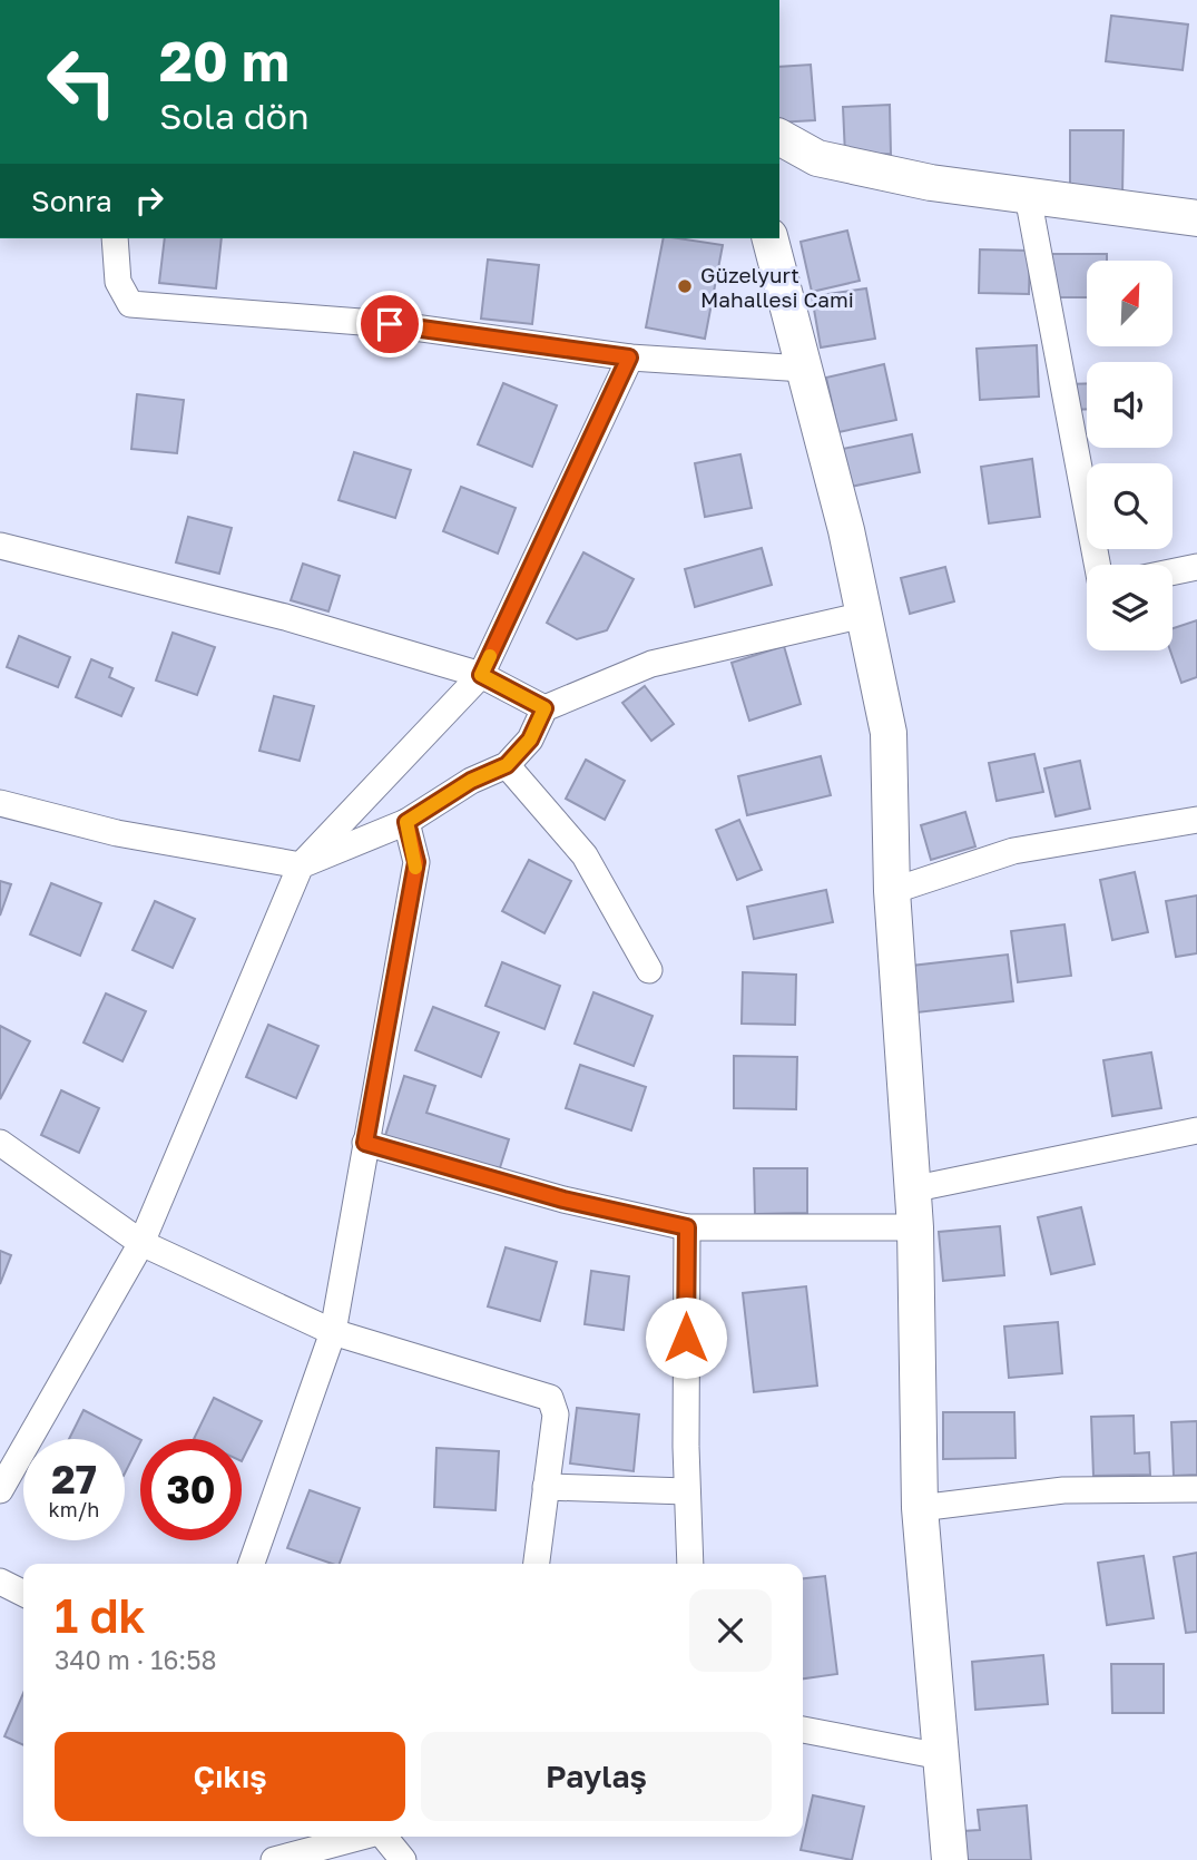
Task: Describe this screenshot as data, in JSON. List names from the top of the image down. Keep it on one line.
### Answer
{"places":["Güzelyurt Mahallesi Cami"],"north":"top right","page":{"turn":["20 m","Sola dön"],"then":"Sonra","speed":"27 km/h","limit":"30","heading":["1 dk","340 m · 16:58"],"buttons":["Çıkış","Paylaş"]}}
